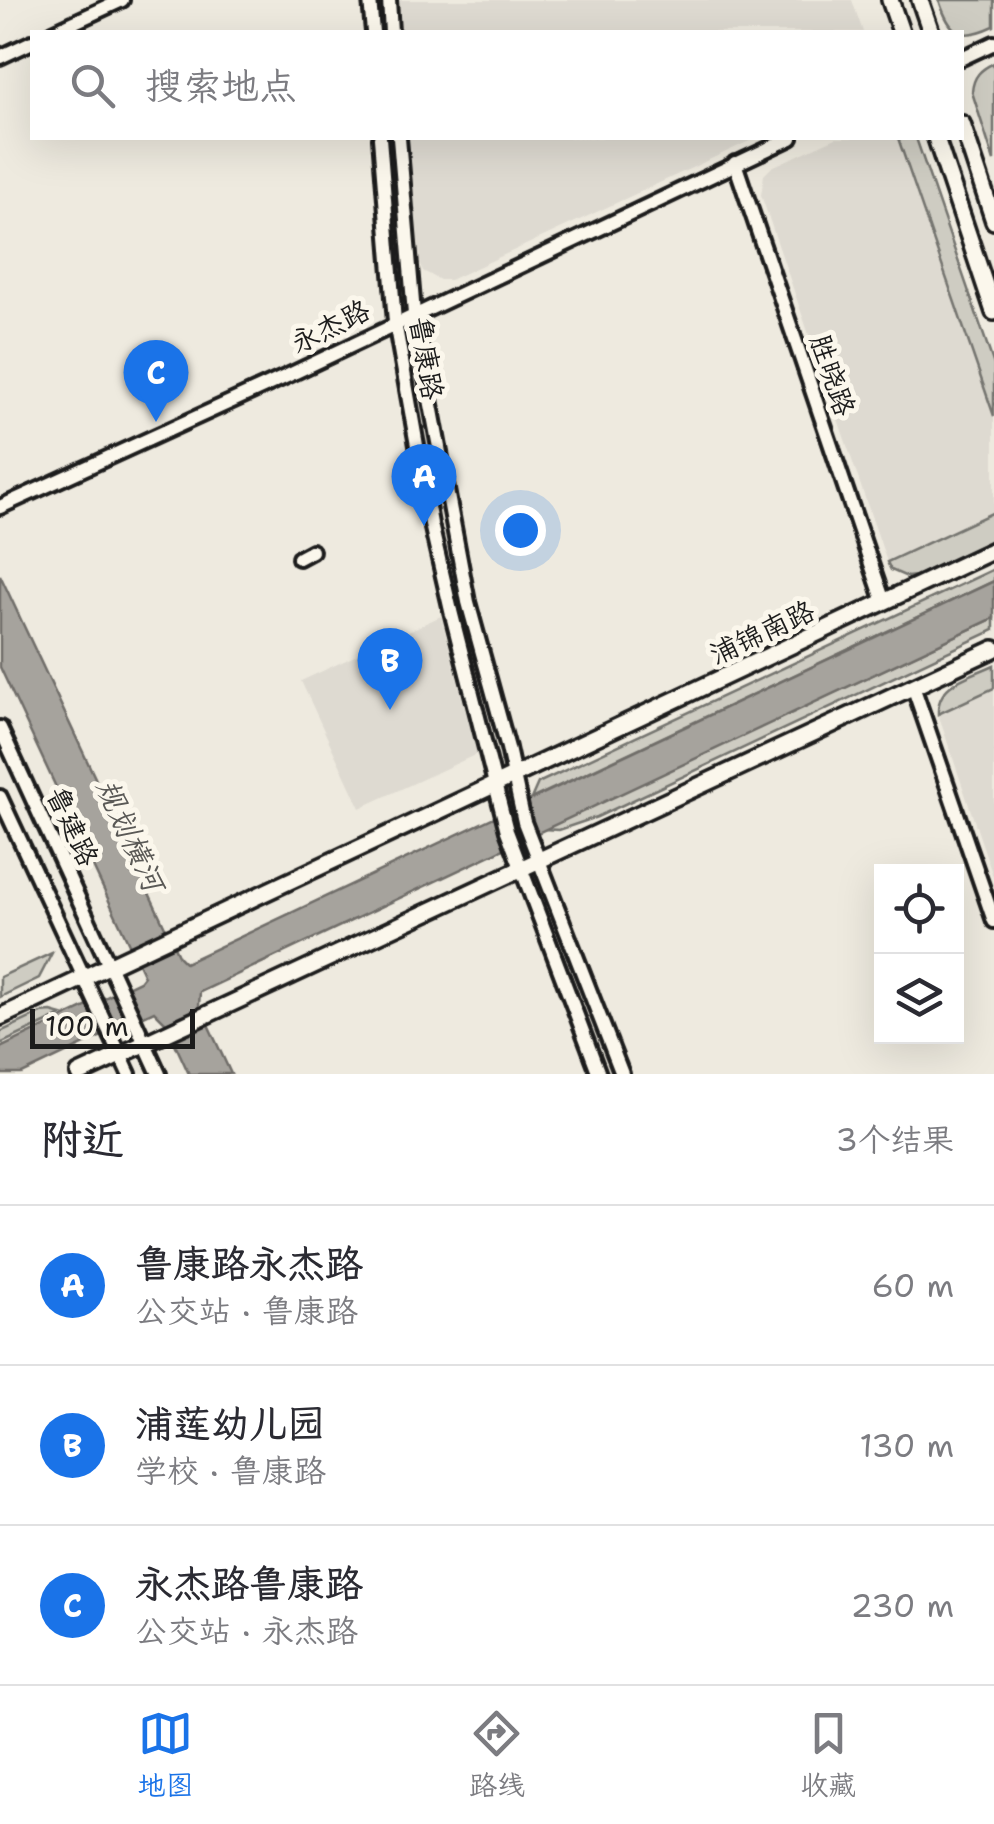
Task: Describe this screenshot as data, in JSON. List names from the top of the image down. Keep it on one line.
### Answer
{"streets":{"main road":["浦锦南路"],"street":["永杰路","鲁康路","胜晓路","鲁建路"]},"crossings":[["永杰路","鲁康路"],["永杰路","胜晓路"],["鲁康路","浦锦南路"],["胜晓路","浦锦南路"],["浦锦南路","鲁建路"]],"water":["规划横河"],"scale_bar":"100 m","page":{"search":"搜索地点","pins":["C","A","B"],"scale":"100 m","heading":["附近","3个结果"],"list":[{"mark":"A","name":"鲁康路永杰路","note":"公交站 · 鲁康路","value":"60 m"},{"mark":"B","name":"浦莲幼儿园","note":"学校 · 鲁康路","value":"130 m"},{"mark":"C","name":"永杰路鲁康路","note":"公交站 · 永杰路","value":"230 m"}],"nav":["地图","路线","收藏"]}}
